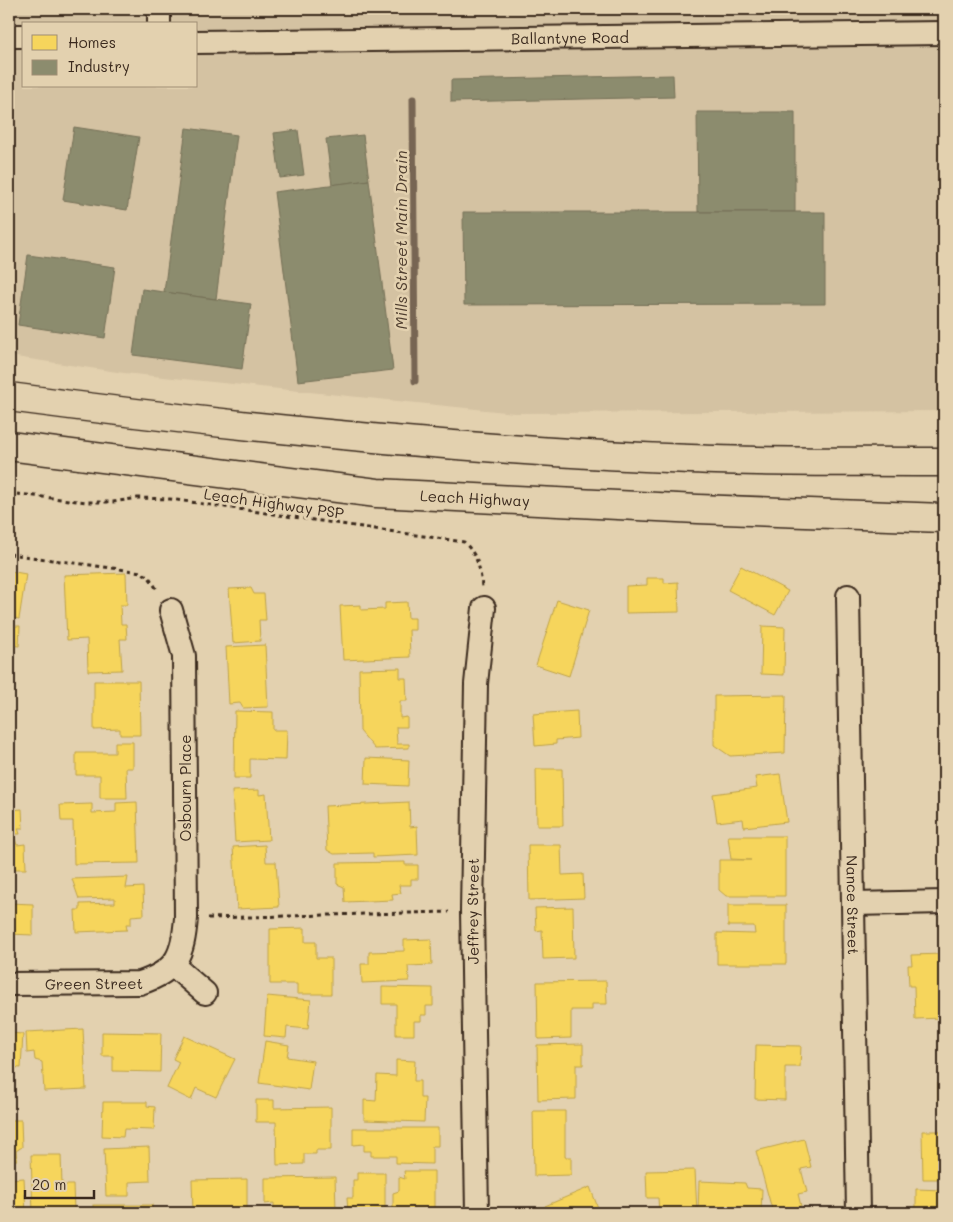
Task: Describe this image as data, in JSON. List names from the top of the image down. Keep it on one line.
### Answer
{"streets":{"highway":["Leach Highway"],"street":["Ballantyne Road","Osbourn Place","Nance Street","Jeffrey Street","Green Street"],"path":["Leach Highway PSP"]},"crossings":[["Leach Highway PSP","Jeffrey Street"],["Osbourn Place","Green Street"]],"water":["Mills Street Main Drain"],"legend":["Homes","Industry"],"scale_bar":"20 m"}
